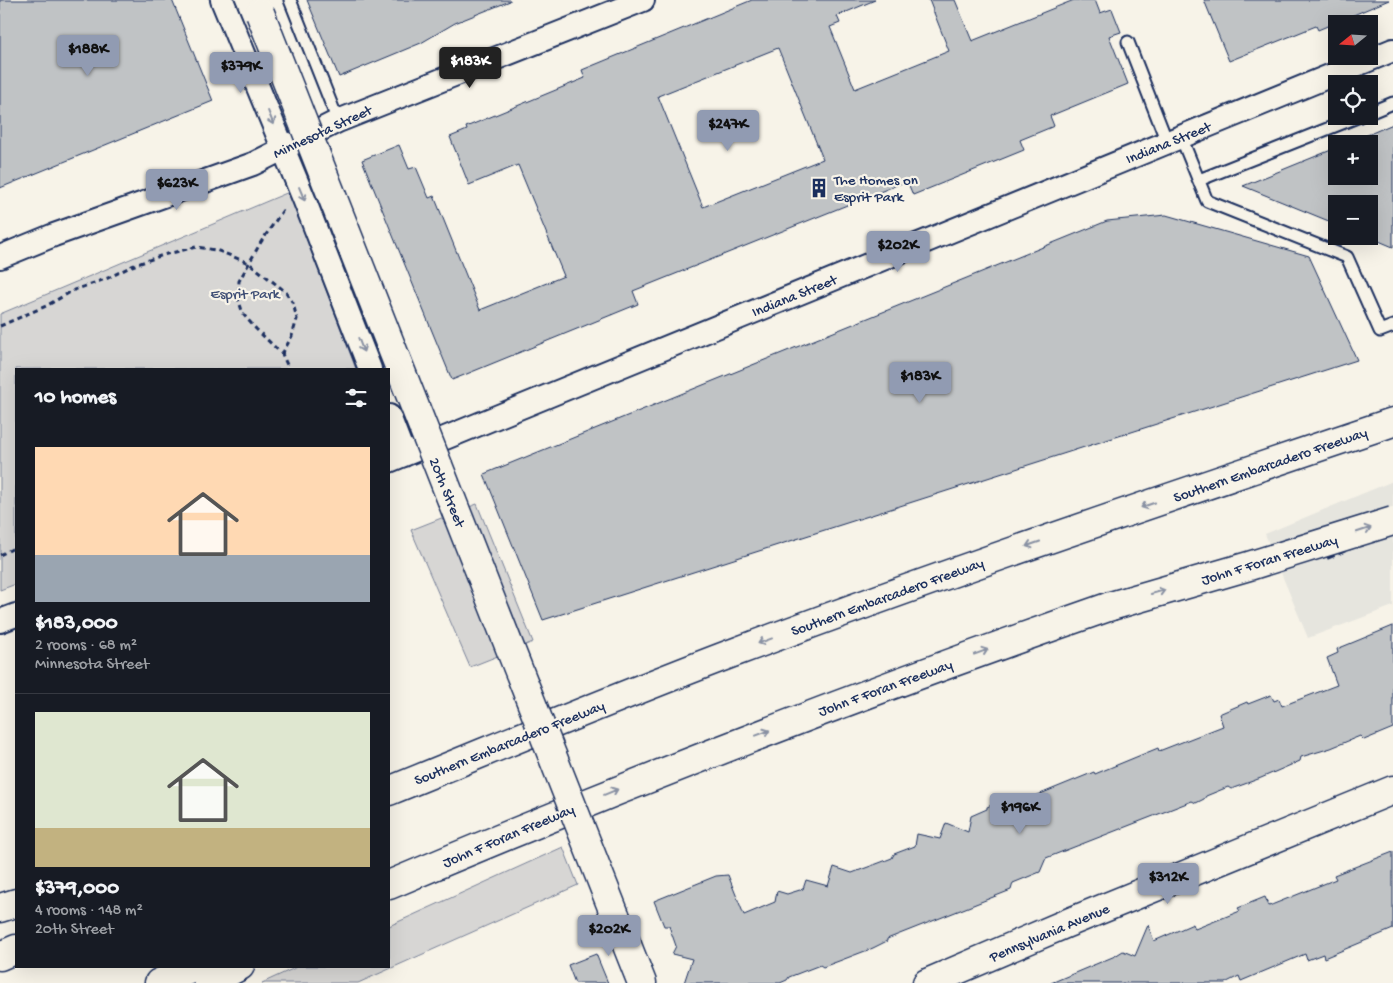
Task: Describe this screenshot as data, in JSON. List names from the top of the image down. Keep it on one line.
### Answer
{"streets":{"main road":["Southern Embarcadero Freeway","20th Street","John F Foran Freeway","Pennsylvania Avenue"],"street":["Minnesota Street","Indiana Street"]},"one_way":["Southern Embarcadero Freeway","John F Foran Freeway"],"parks":["Esprit Park"],"places":{"building":["The Homes on Esprit Park"]},"north":"left","page":{"map_buttons":["+","−"],"price":["$188K","$183K","$379K","$247K","$623K","$202K","$183K","$196K","$312K","$202K"],"heading":"10 homes","list":[{"name":"$183,000","note":"2 rooms · 68 m² · Minnesota Street"},{"name":"$379,000","note":"4 rooms · 148 m² · 20th Street"}]}}
